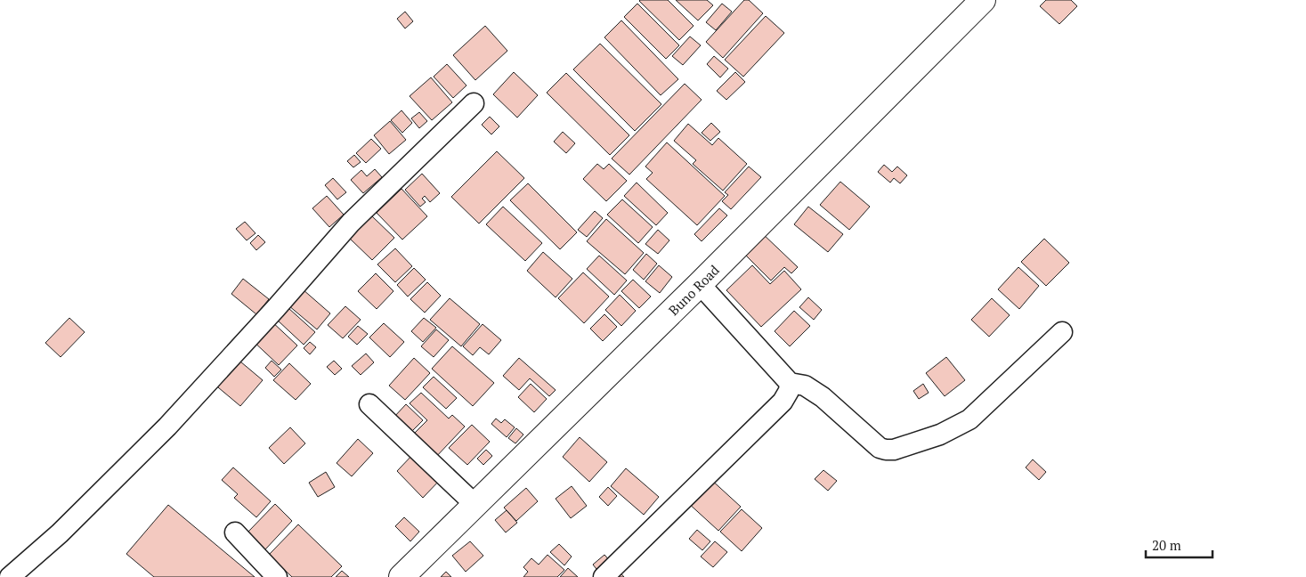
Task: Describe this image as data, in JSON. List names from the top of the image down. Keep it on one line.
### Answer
{"streets":{"street":["Buno Road"]},"scale_bar":"20 m"}
